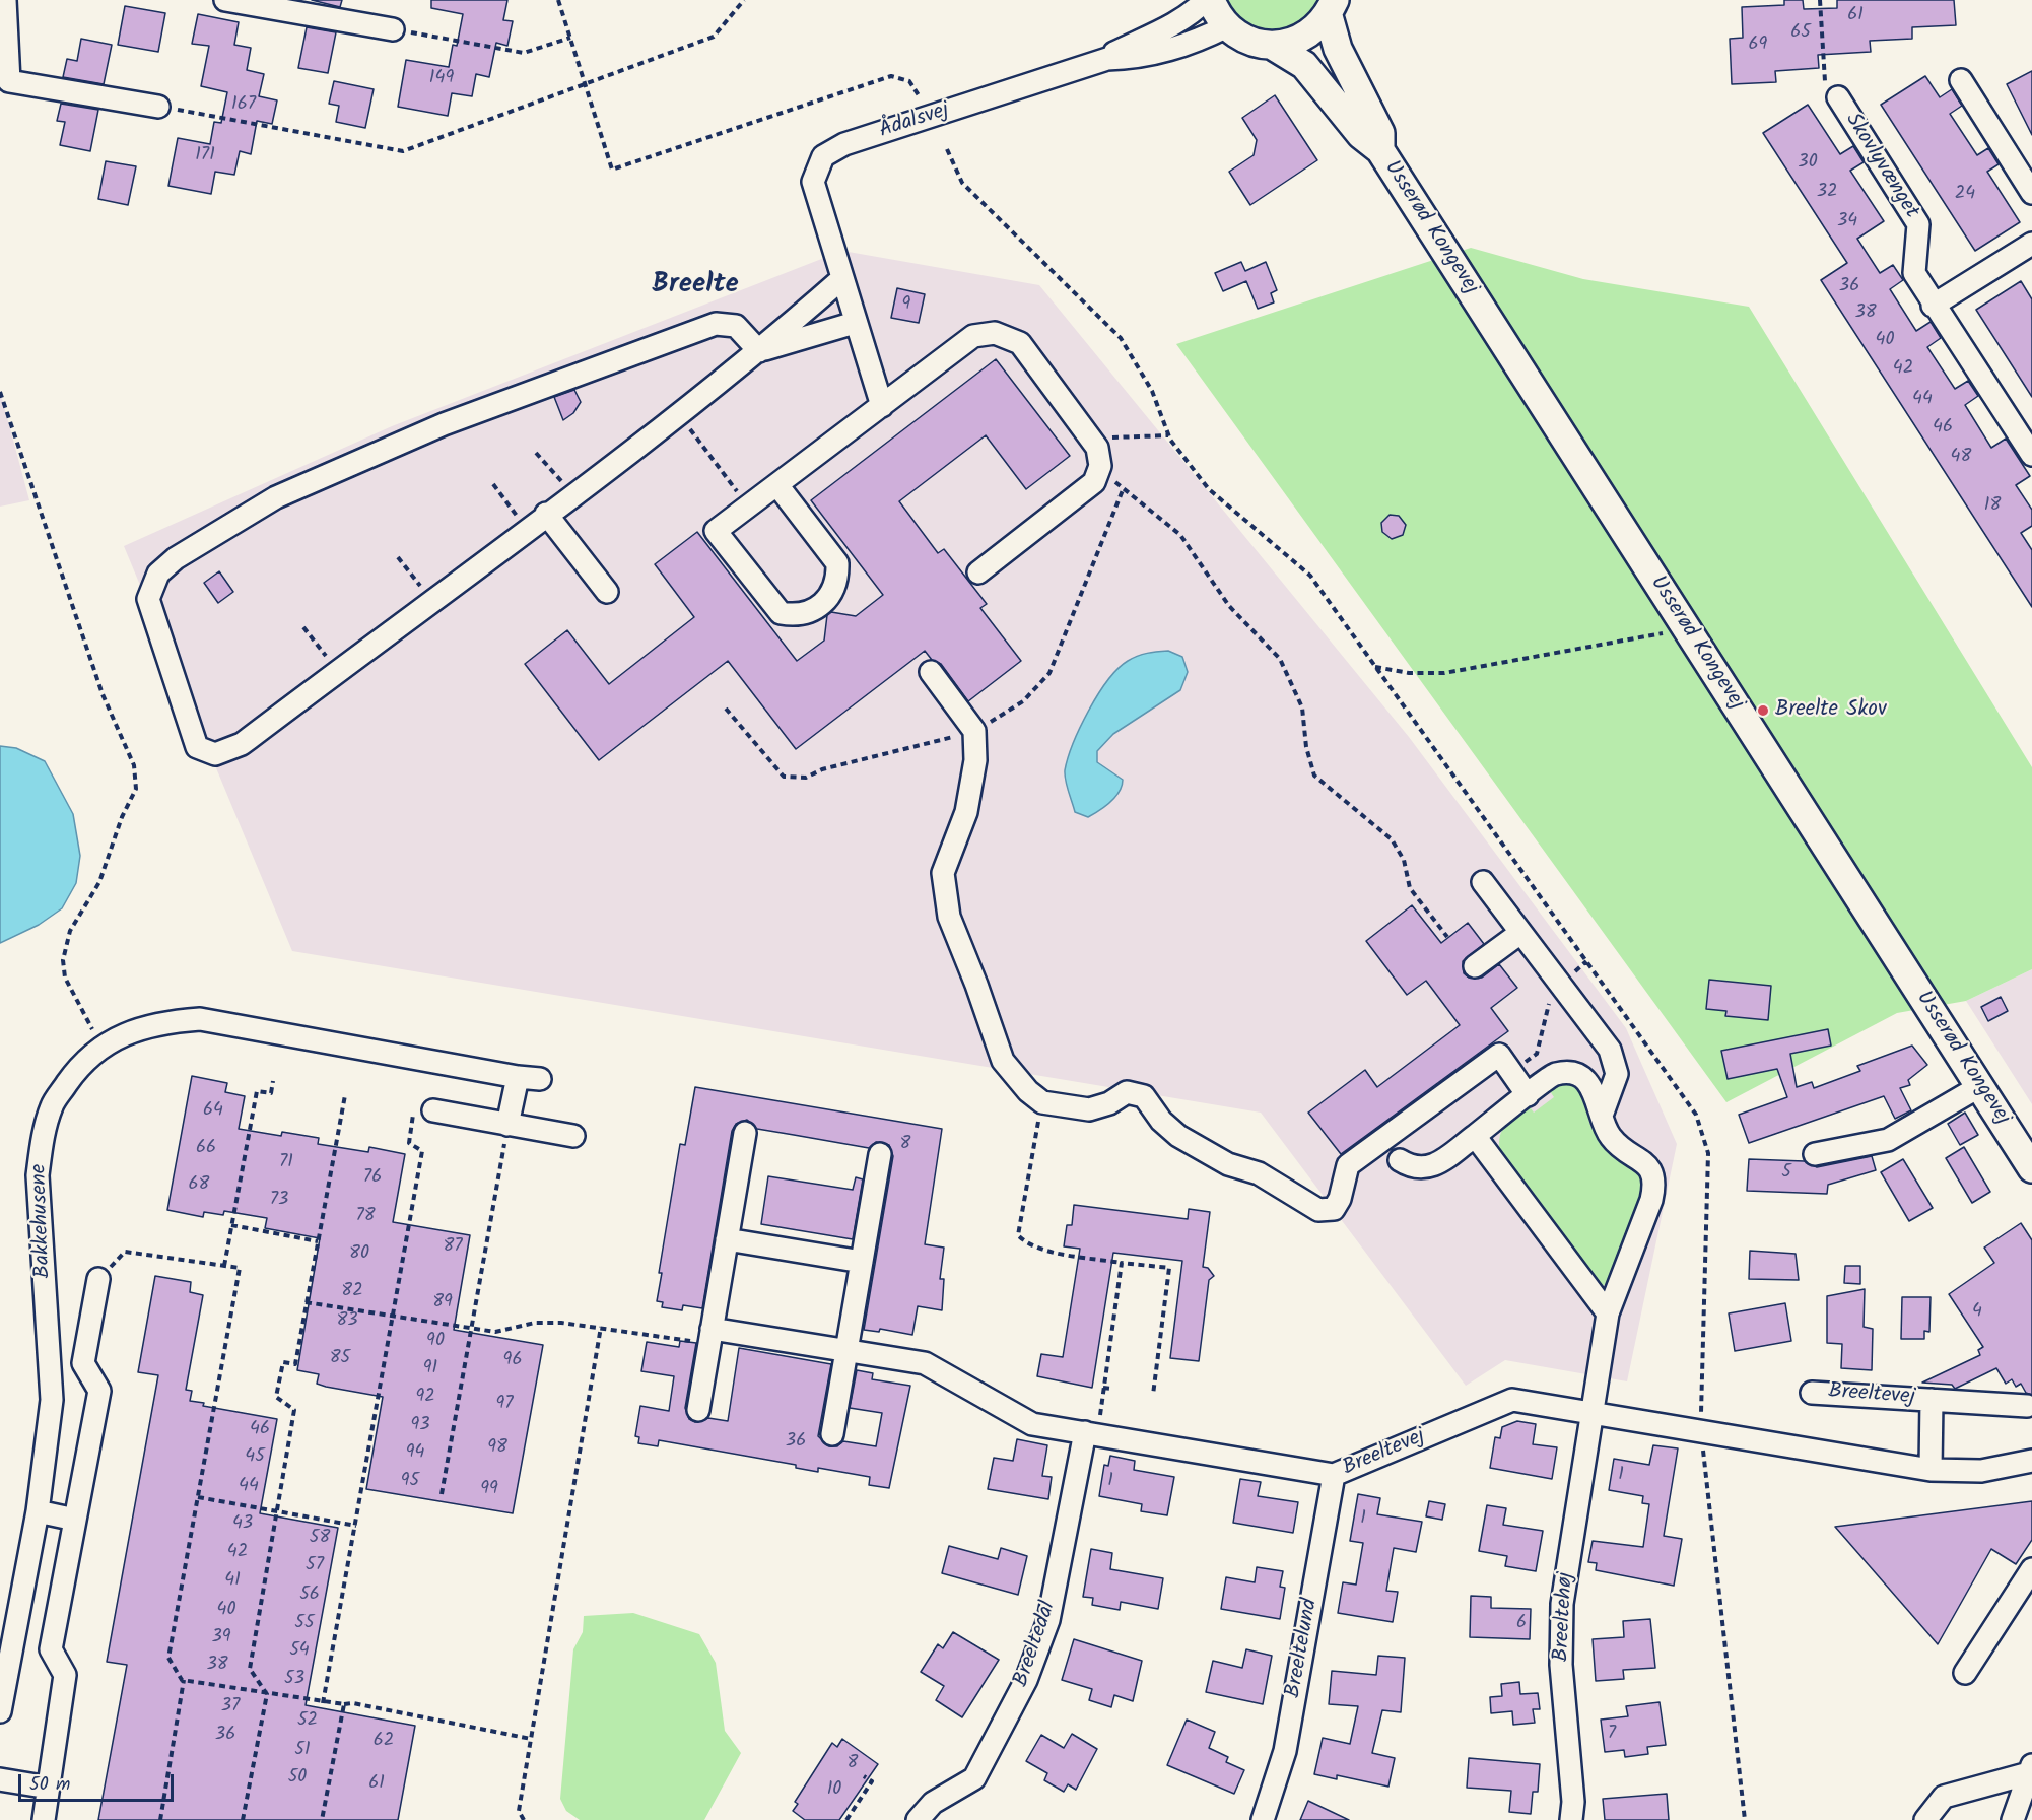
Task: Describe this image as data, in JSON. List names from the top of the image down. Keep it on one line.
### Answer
{"streets":{"main road":["Usserød Kongevej"],"street":["Ådalsvej","Skovlyvænget","Bakkehusene","Breeltevej","Breeltehøj","Breeltedal","Breeltelund"]},"crossings":[["Ådalsvej","Usserød Kongevej"],["Breeltevej","Breeltehøj"],["Breeltevej","Breeltedal"],["Breeltevej","Breeltelund"]],"districts":["Breelte"],"places":["Breelte Skov"],"house_numbers":["61","65","69","149","167","171","30","32","24","34","36","9","38","40","42","44","46","48","18","64","8","66","71","5","76","68","73","78","87","80","82","89","4","83","90","85","96","91","92","97","93","46","36","98","94","45","1","95","1","44","99","1","43","58","42","57","41","56","40","55","6","39","54","38","53","37","52","7","36","62","51","8","50","61","10"],"scale_bar":"50 m"}
